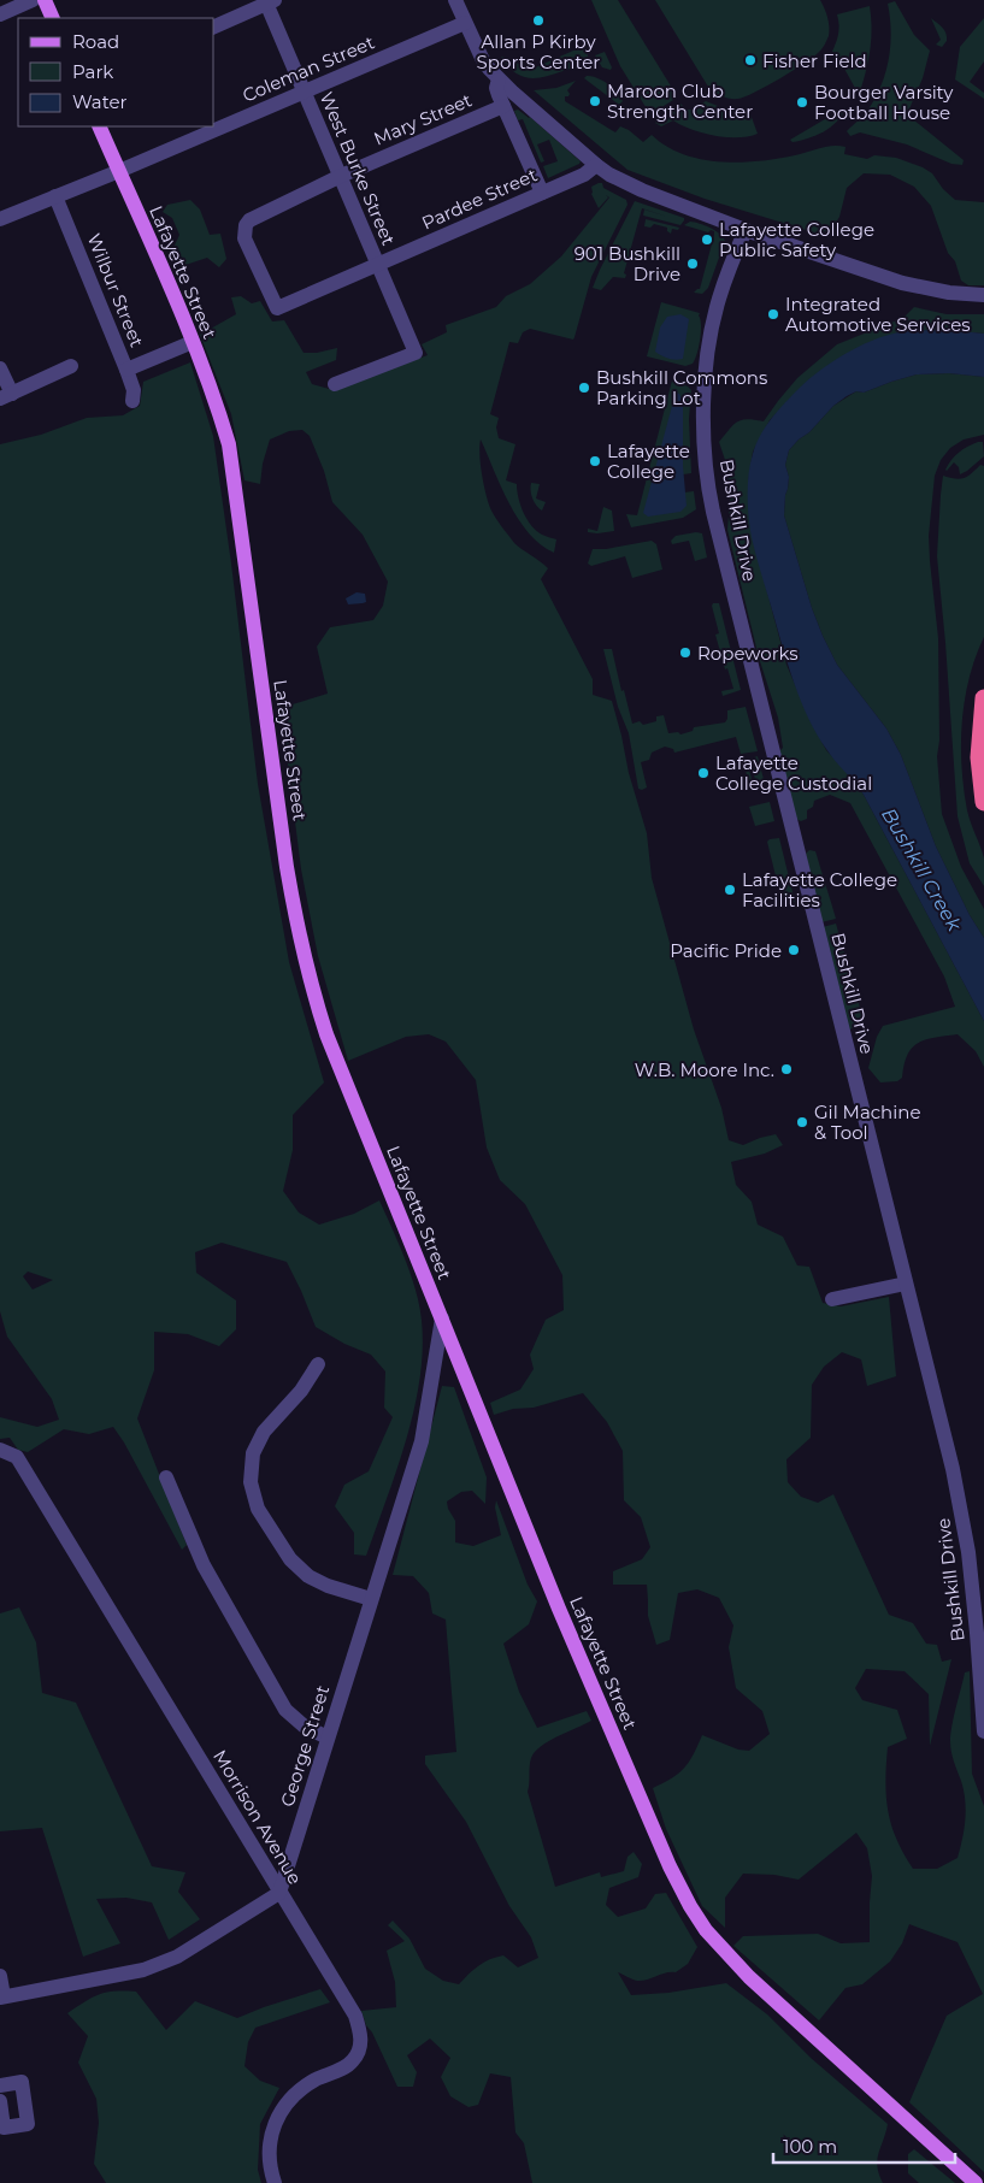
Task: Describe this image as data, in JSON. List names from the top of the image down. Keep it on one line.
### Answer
{"streets":{"main road":["Lafayette Street"],"street":["Coleman Street","Mary Street","West Burke Street","Pardee Street","Wilbur Street","Bushkill Drive","George Street","Morrison Avenue"]},"crossings":[["Coleman Street","West Burke Street"],["Coleman Street","Lafayette Street"],["Coleman Street","Wilbur Street"],["Mary Street","West Burke Street"],["Mary Street","Pardee Street"],["West Burke Street","Pardee Street"],["Lafayette Street","George Street"],["George Street","Morrison Avenue"]],"water":["Bushkill Creek"],"places":["Allan P Kirby Sports Center","Fisher Field","Maroon Club Strength Center","Bourger Varsity Football House","Lafayette College Public Safety","901 Bushkill Drive","Integrated Automotive Services","Bushkill Commons Parking Lot","Lafayette College","Ropeworks","Lafayette College Custodial","Lafayette College Facilities","Pacific Pride","W.B. Moore Inc.","Gil Machine & Tool"],"legend":["Road","Park","Water"],"scale_bar":"100 m"}
